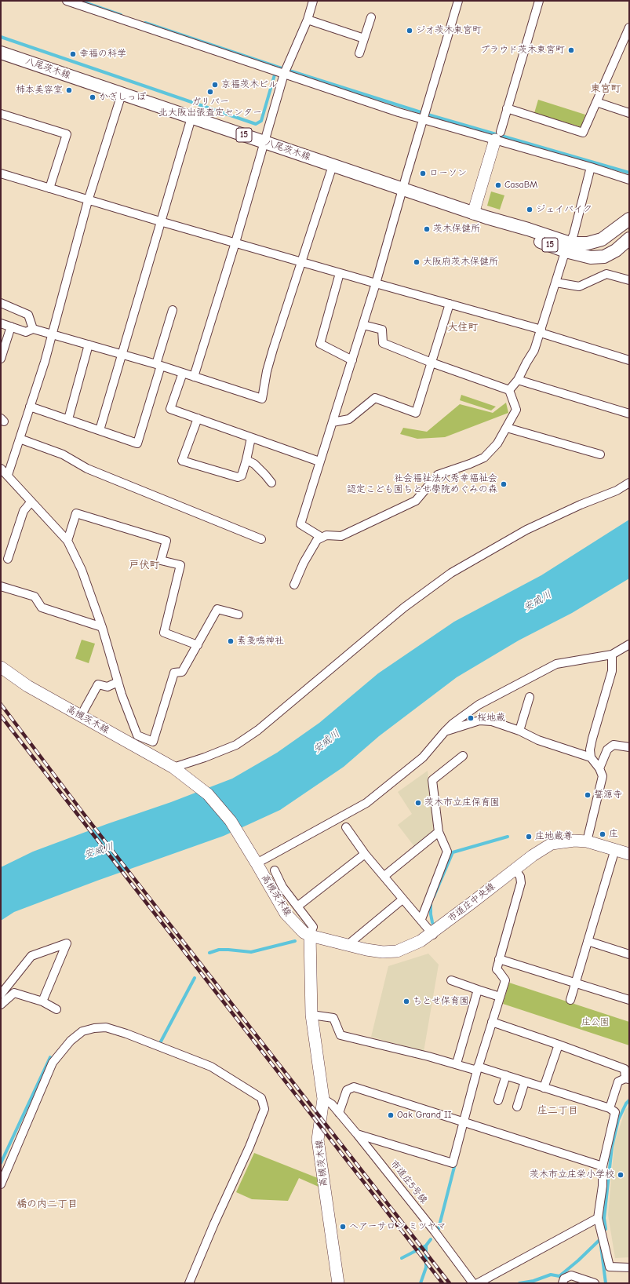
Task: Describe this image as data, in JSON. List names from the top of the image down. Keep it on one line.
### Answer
{"streets":{"main road":["八尾茨木線","15","高槻茨木線","市道庄中央線"],"street":["市道庄5号線"]},"crossings":[["高槻茨木線","市道庄中央線"],["高槻茨木線","市道庄5号線"]],"districts":["東宮町","大住町","戸伏町","庄二丁目","橋の内二丁目"],"water":["安威川"],"parks":["庄公園"],"places":["ジオ茨木東宮町","プラウド茨木東宮町","幸福の科学","京福茨木ビル","柿本美容室","ガリバー 北大阪出張査定センター","かぎしっぽ","ローソン","CasaBM","ジェイバイク","茨木保健所","大阪府茨木保健所","社会福祉法人秀幸福祉会 認定こども園ちとせ學院めぐみの森","素戔嗚神社","桜地蔵","誓源寺","茨木市立庄保育園","庄","庄地蔵尊","ちとせ保育園","Oak Grand II","茨木市立庄栄小学校","ヘアーサロン ミツヤマ"]}
